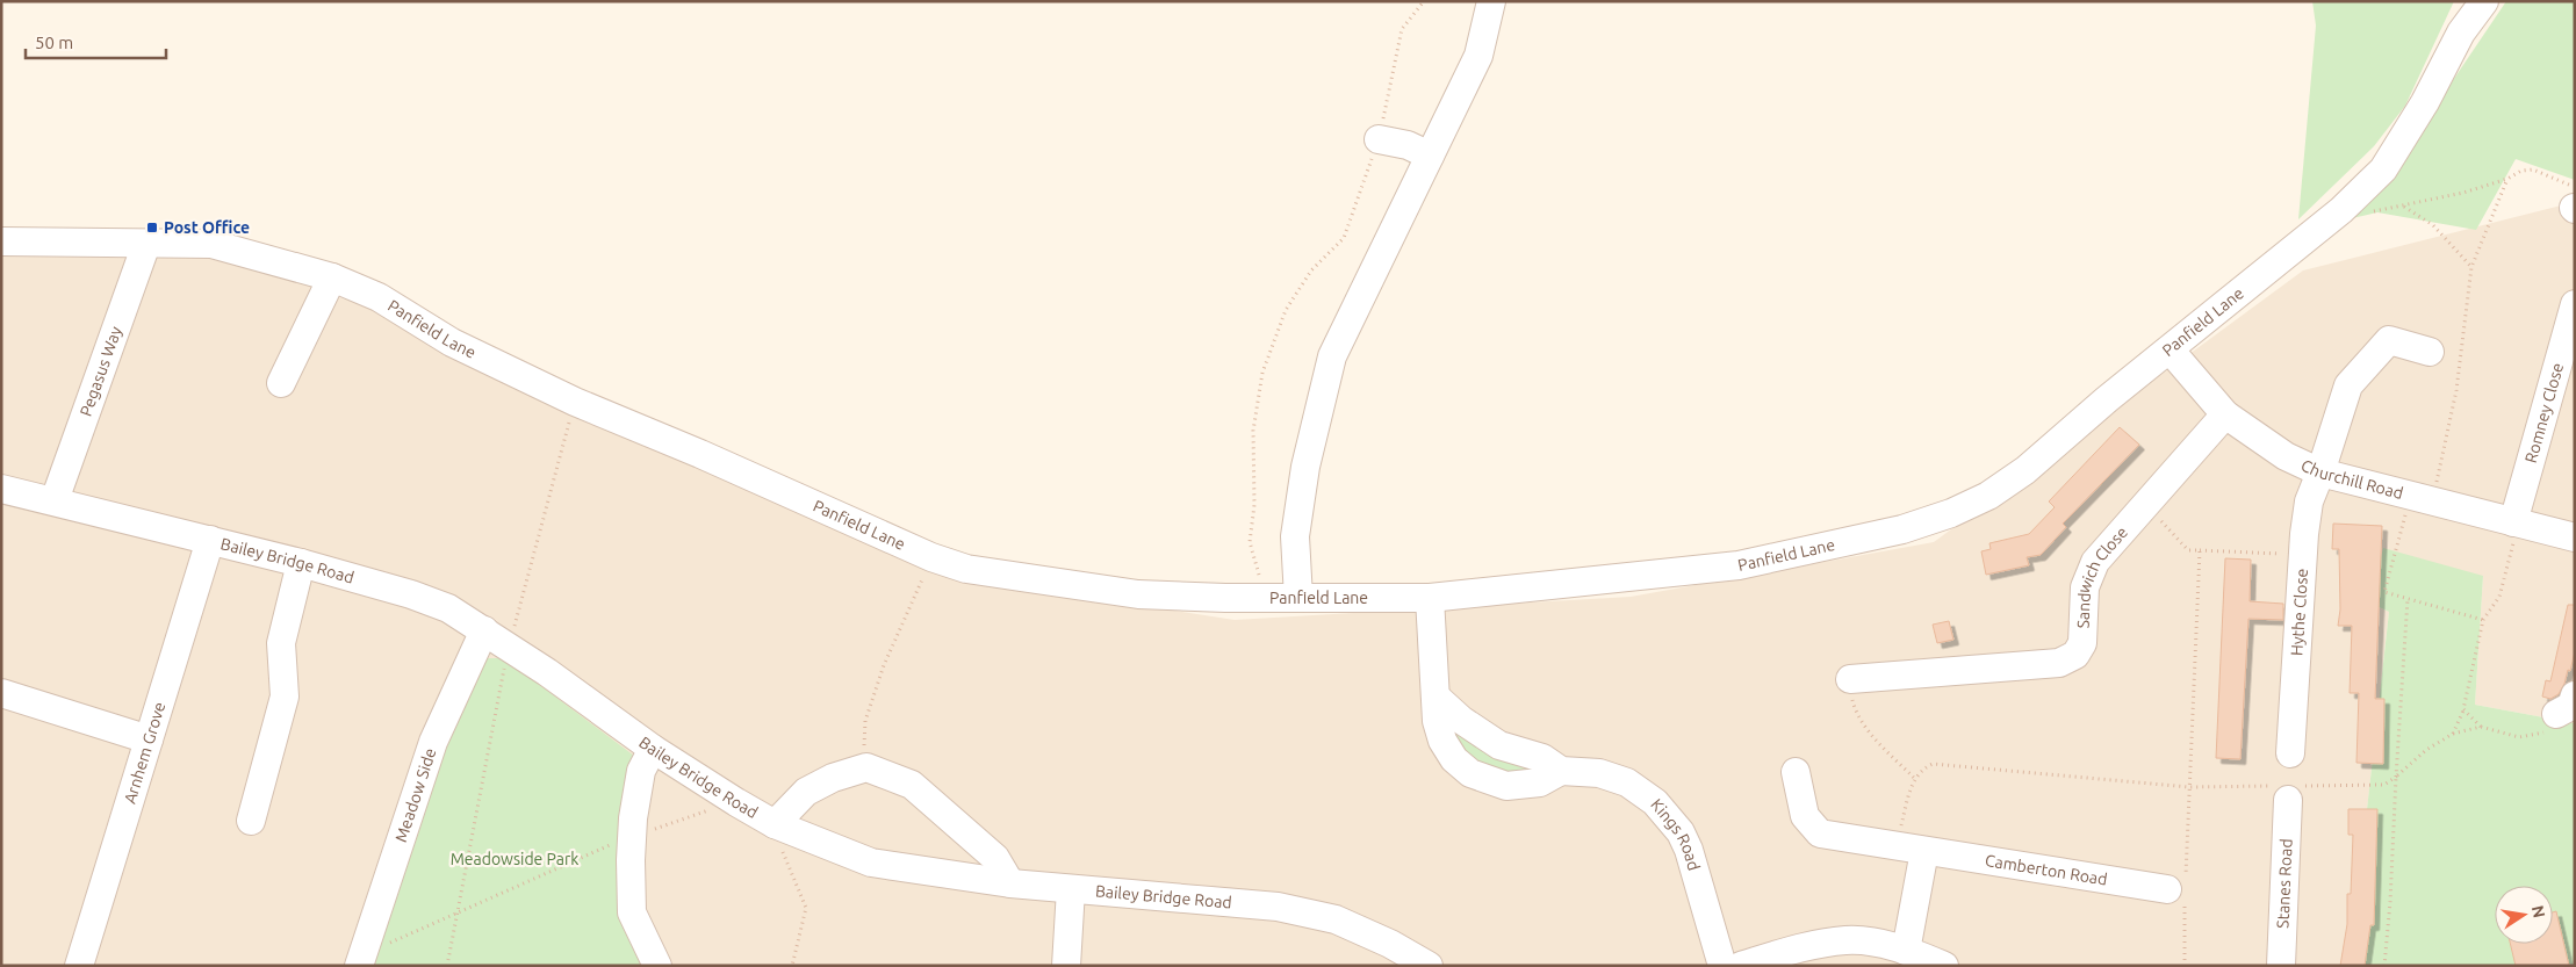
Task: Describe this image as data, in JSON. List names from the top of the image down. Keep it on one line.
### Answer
{"streets":{"street":["Panfield Lane","Pegasus Way","Romney Close","Churchill Road","Bailey Bridge Road","Sandwich Close","Hythe Close","Arnhem Grove","Meadow Side","Kings Road","Camberton Road","Stanes Road"]},"crossings":[["Panfield Lane","Pegasus Way"],["Panfield Lane","Churchill Road"],["Panfield Lane","Kings Road"],["Pegasus Way","Bailey Bridge Road"],["Romney Close","Churchill Road"],["Churchill Road","Sandwich Close"],["Churchill Road","Hythe Close"],["Bailey Bridge Road","Arnhem Grove"],["Bailey Bridge Road","Meadow Side"]],"parks":["Meadowside Park"],"places":{"transit":["Post Office"]},"scale_bar":"50 m","north":"right"}
